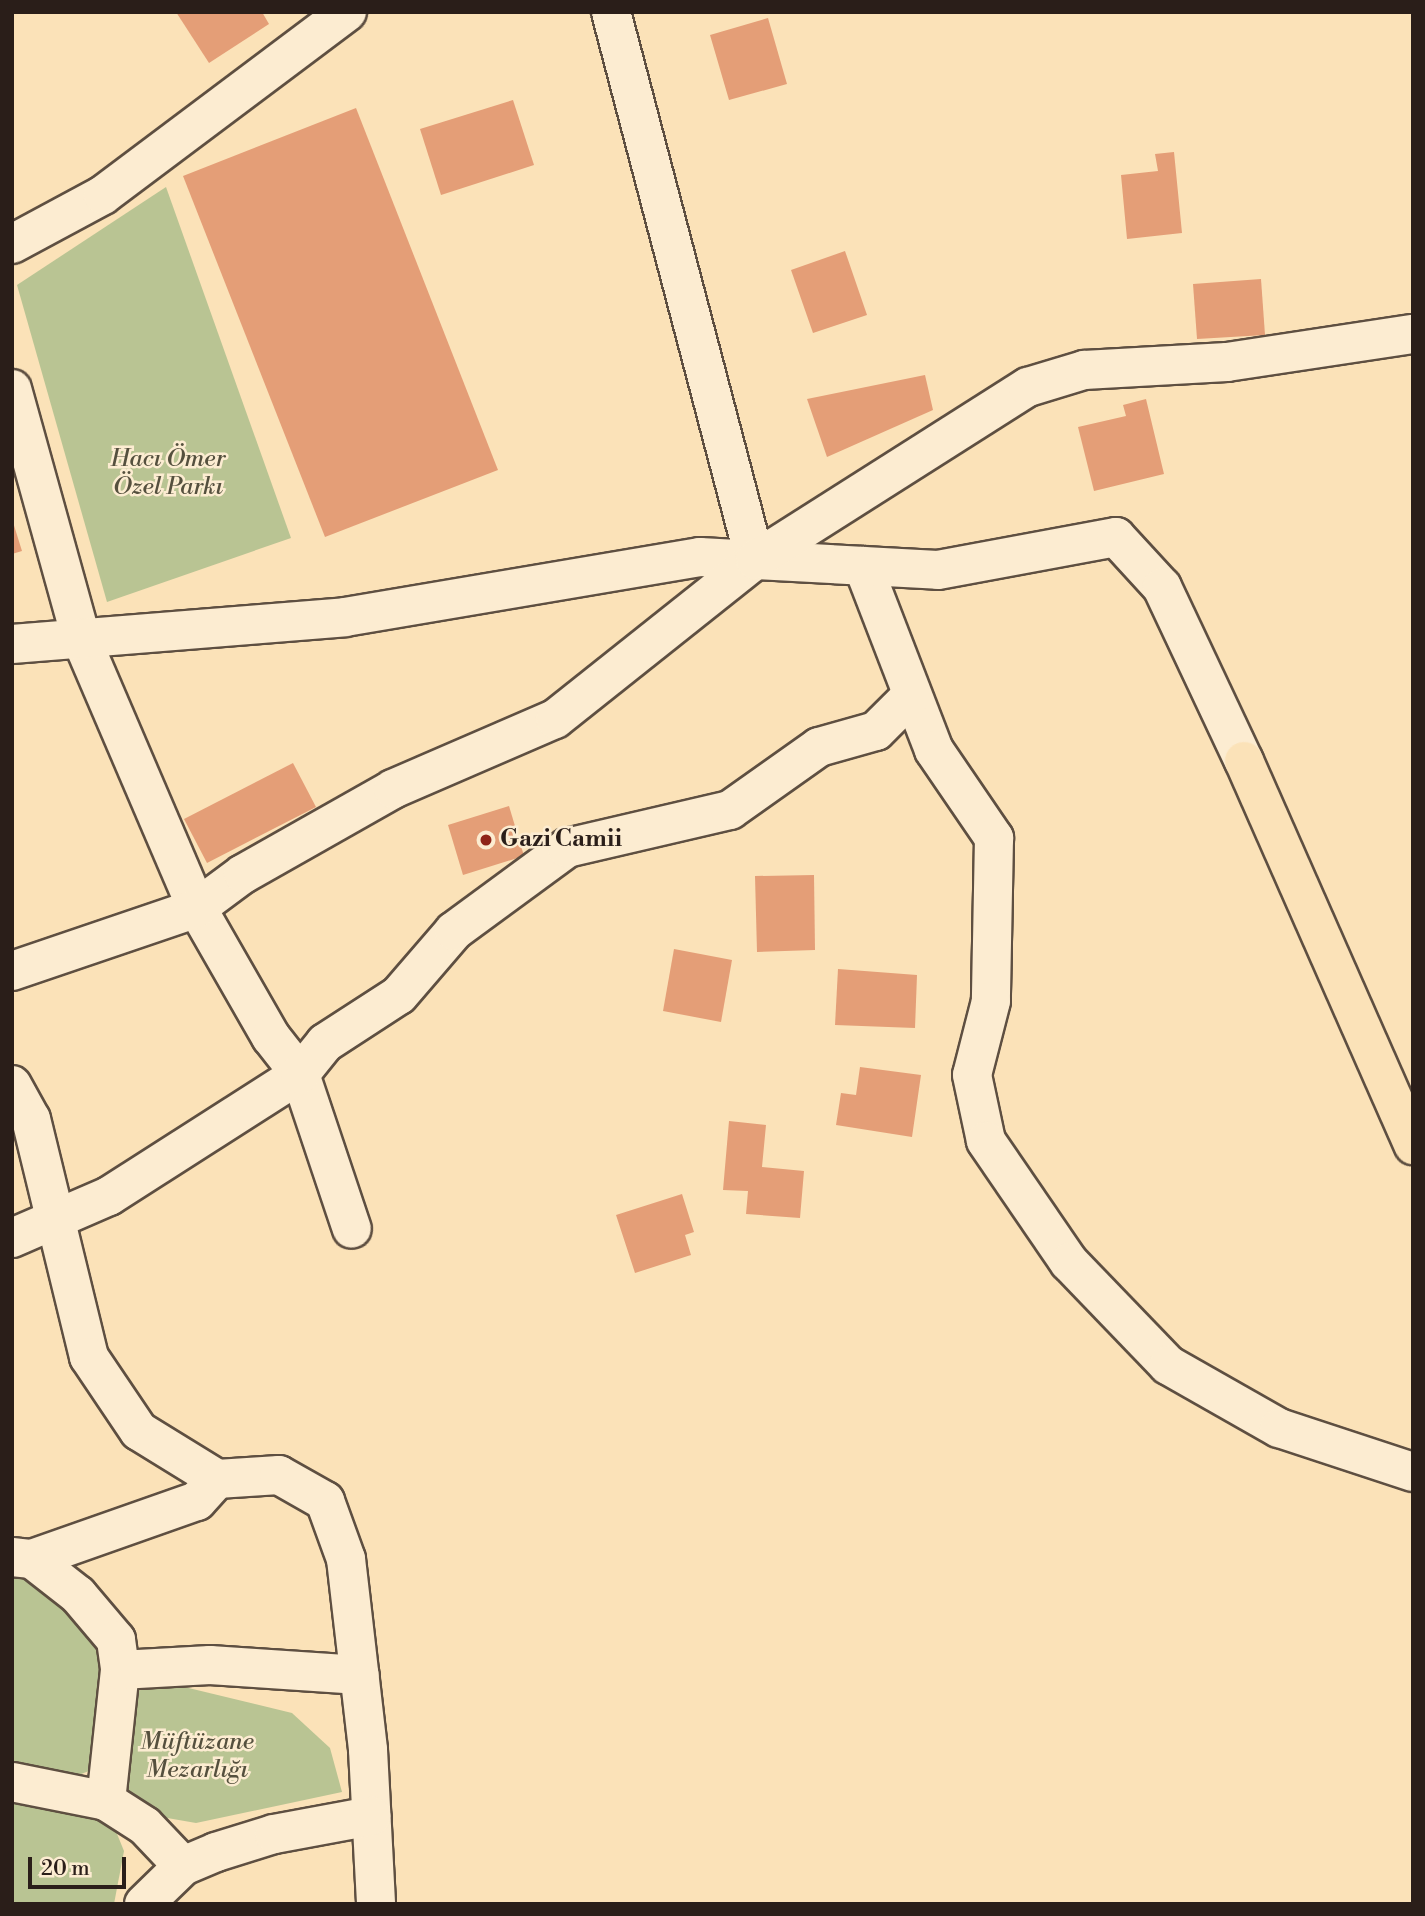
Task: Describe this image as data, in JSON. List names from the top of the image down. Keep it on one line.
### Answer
{"parks":["Hacı Ömer Özel Parkı","Müftüzane Mezarlığı"],"places":["Gazi Camii"],"scale_bar":"20 m"}
